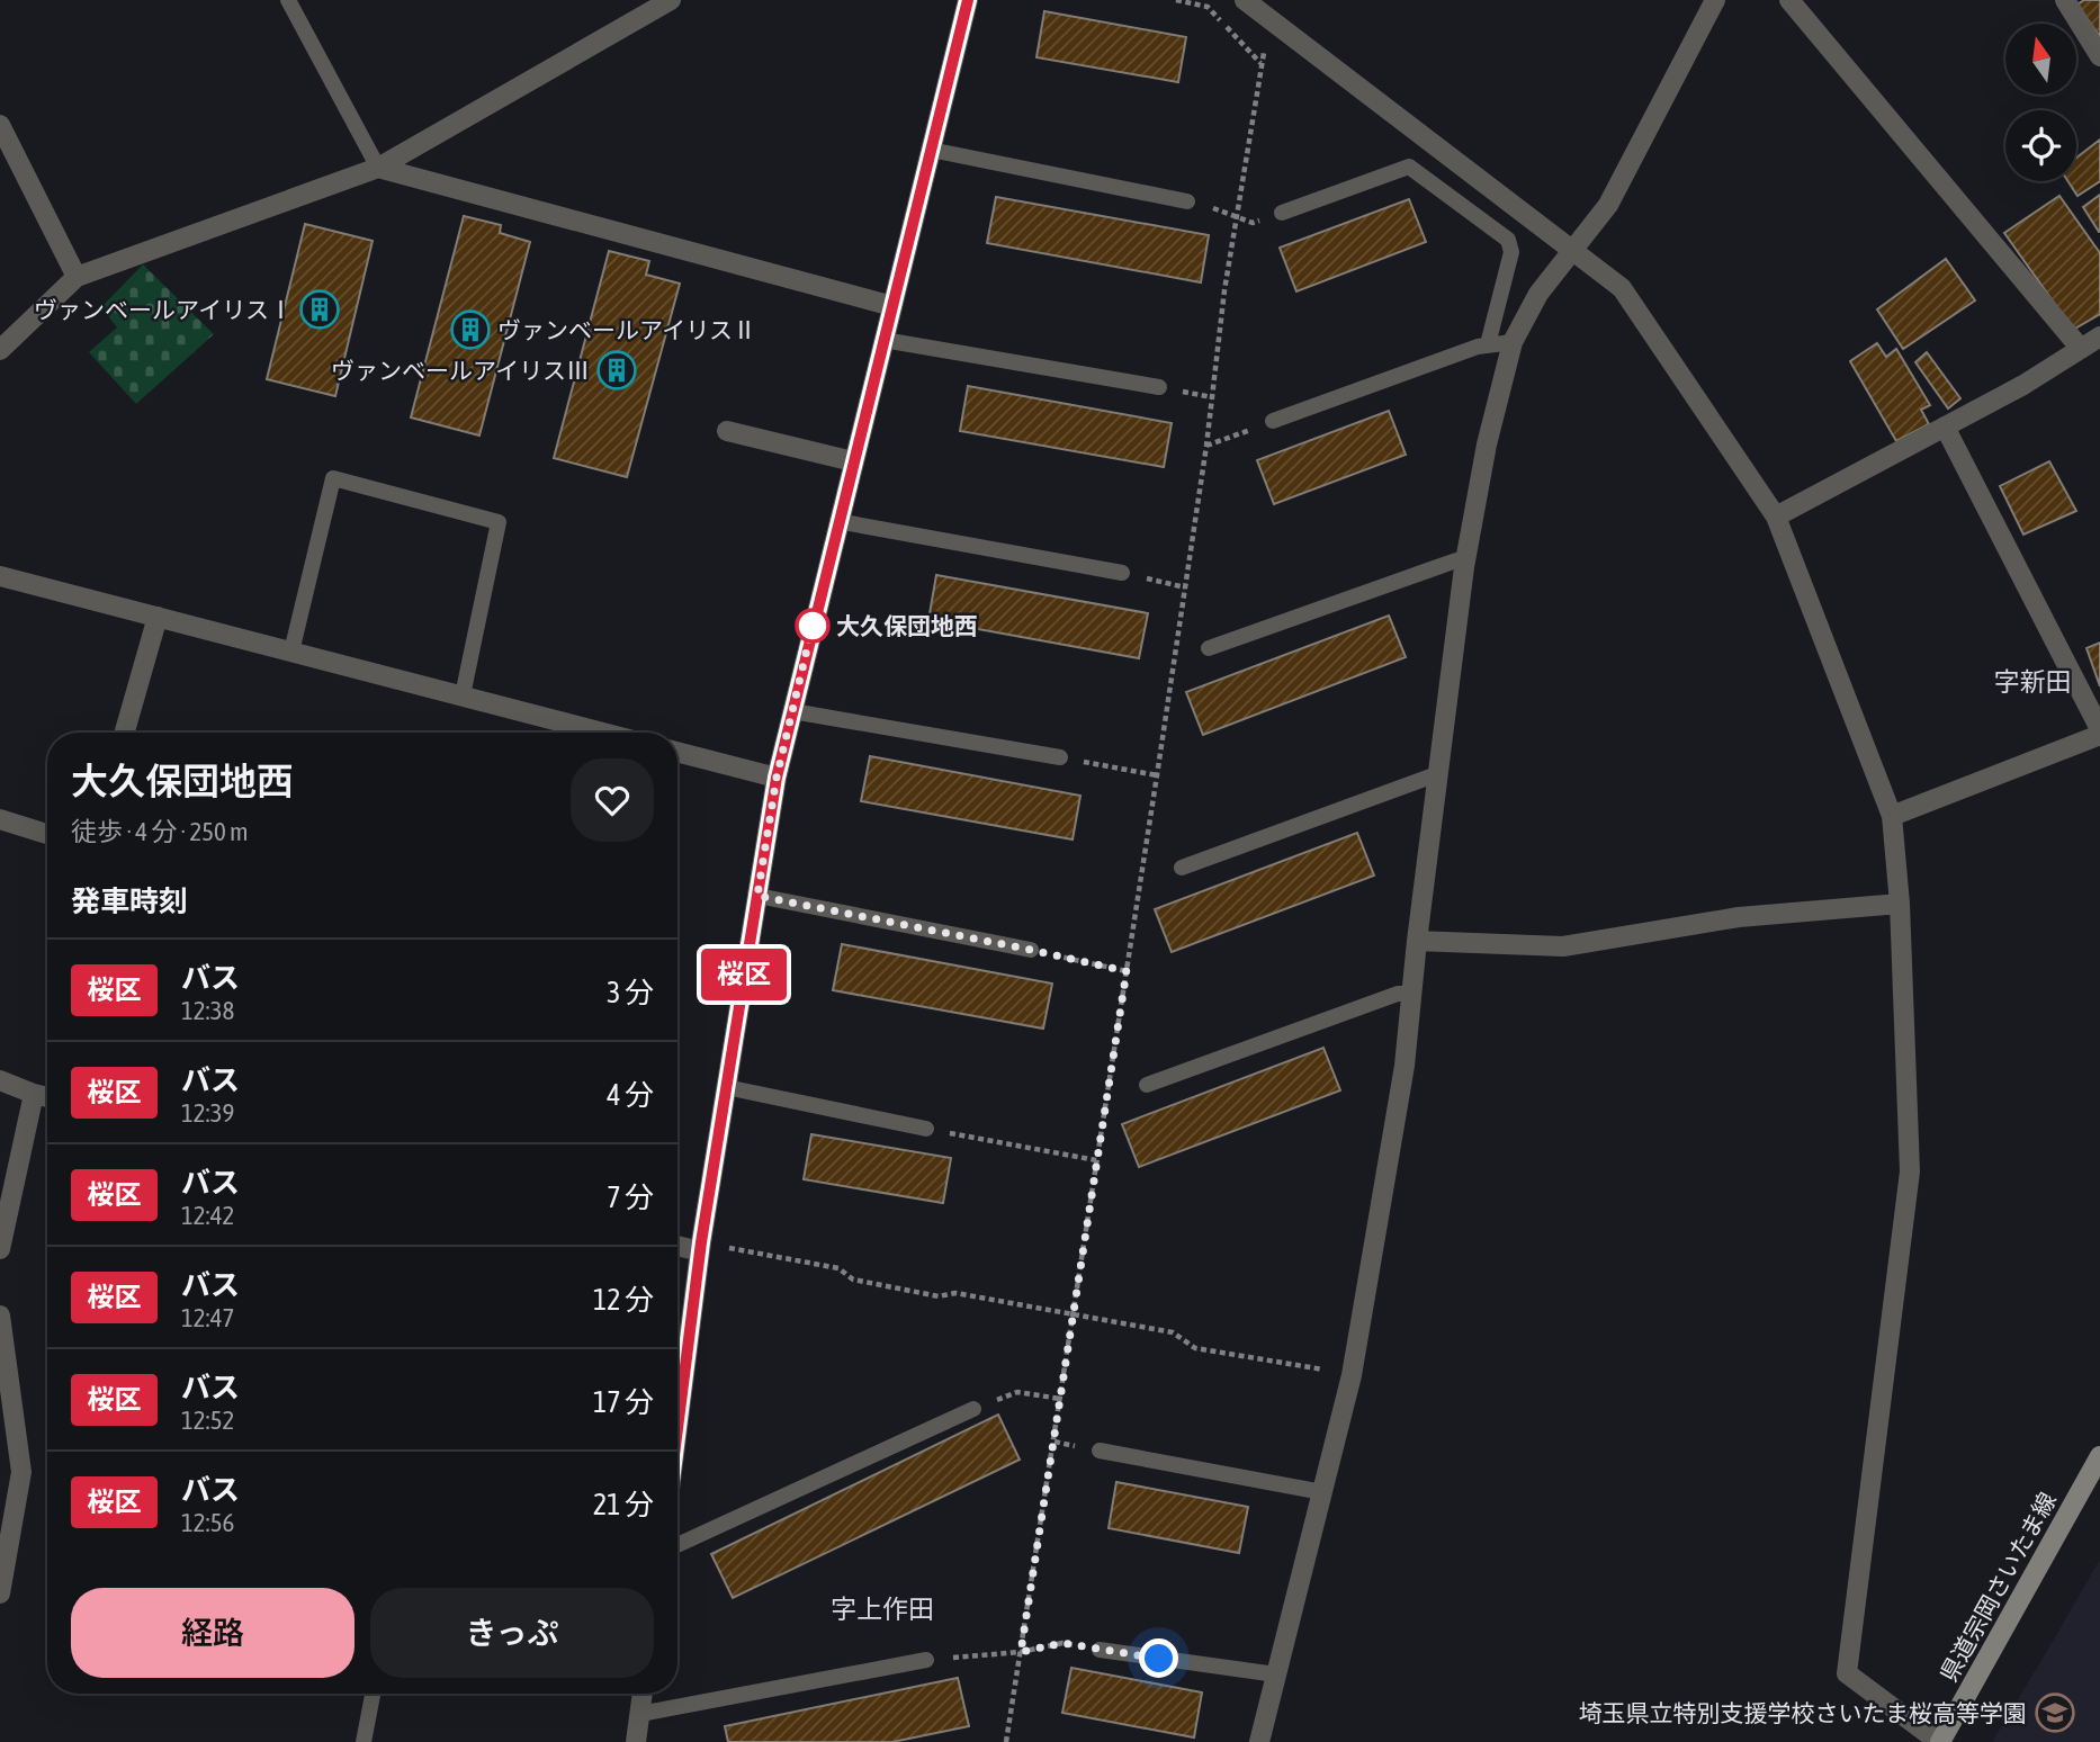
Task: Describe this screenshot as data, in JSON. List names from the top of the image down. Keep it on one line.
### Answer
{"streets":{"main road":["県道宗岡さいたま線"]},"districts":["字新田","字上作田"],"places":{"building":["ヴァンベールアイリスⅠ","ヴァンベールアイリスⅡ","ヴァンベールアイリスⅢ"],"other":["大久保団地西"],"school or university":["埼玉県立特別支援学校さいたま桜高等学園"]},"lines":["bus line 桜区"],"north":"top","page":{"on_map":"桜区","heading":[["大久保団地西","徒歩 · 4 分 · 250 m"],"発車時刻"],"list":[{"mark":"桜区","name":"バス","note":"12:38","value":"3 分"},{"mark":"桜区","name":"バス","note":"12:39","value":"4 分"},{"mark":"桜区","name":"バス","note":"12:42","value":"7 分"},{"mark":"桜区","name":"バス","note":"12:47","value":"12 分"},{"mark":"桜区","name":"バス","note":"12:52","value":"17 分"},{"mark":"桜区","name":"バス","note":"12:56","value":"21 分"}],"buttons":["経路","きっぷ"]}}
